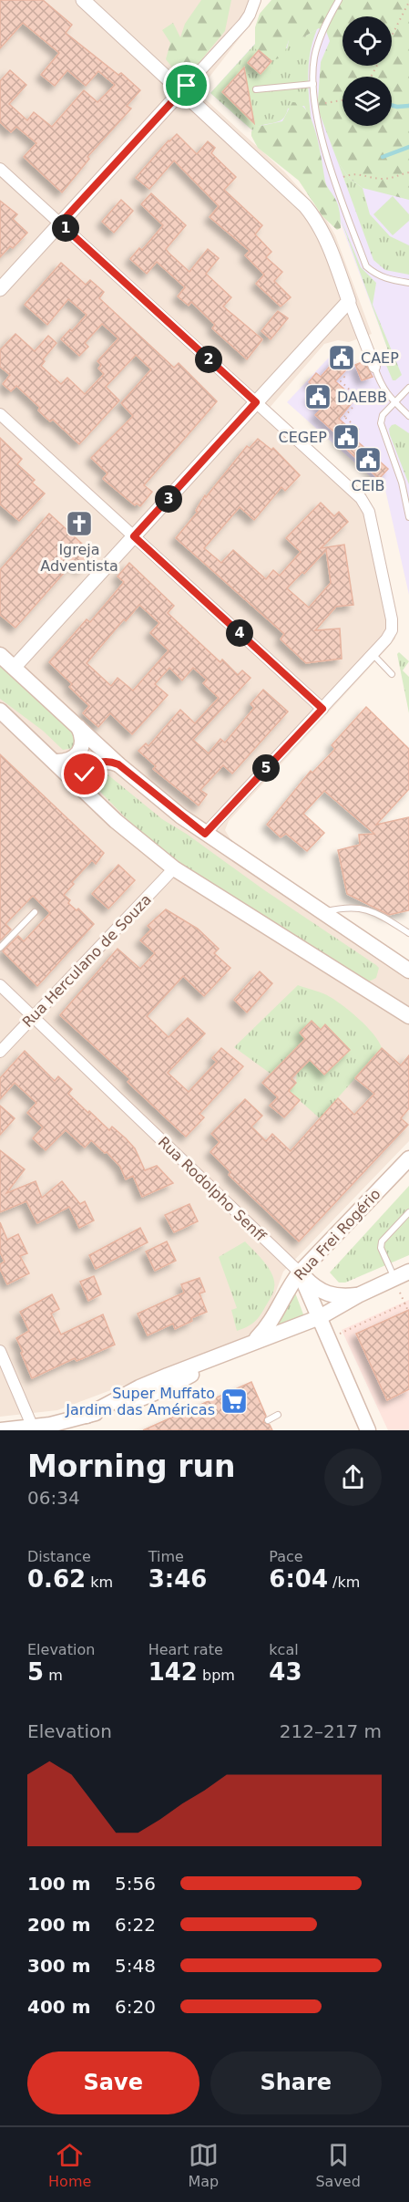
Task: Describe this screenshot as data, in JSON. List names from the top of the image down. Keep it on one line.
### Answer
{"streets":{"main road":["Rua Rodolpho Senff","Rua Frei Rogério"],"street":["Rua Herculano de Souza"]},"crossings":[["Rua Herculano de Souza","Rua Rodolpho Senff"],["Rua Rodolpho Senff","Rua Frei Rogério"]],"places":{"public building":["CAEP","DAEBB","CEGEP","CEIB"],"church":["Igreja Adventista"],"supermarket":["Super Muffato Jardim das Américas"]},"page":{"pins":["1","2","3","4","5"],"heading":["Morning run","06:34"],"stats":[["Distance","0.62 km"],["Time","3:46"],["Pace","6:04 /km"],["Elevation","5 m"],["Heart rate","142 bpm"],["kcal","43"]],"chart":["Elevation","212–217 m"],"list":[{"name":"100 m","note":"5:56"},{"name":"200 m","note":"6:22"},{"name":"300 m","note":"5:48"},{"name":"400 m","note":"6:20"}],"buttons":["Save","Share"],"tabs":["Home","Map","Saved"]}}
